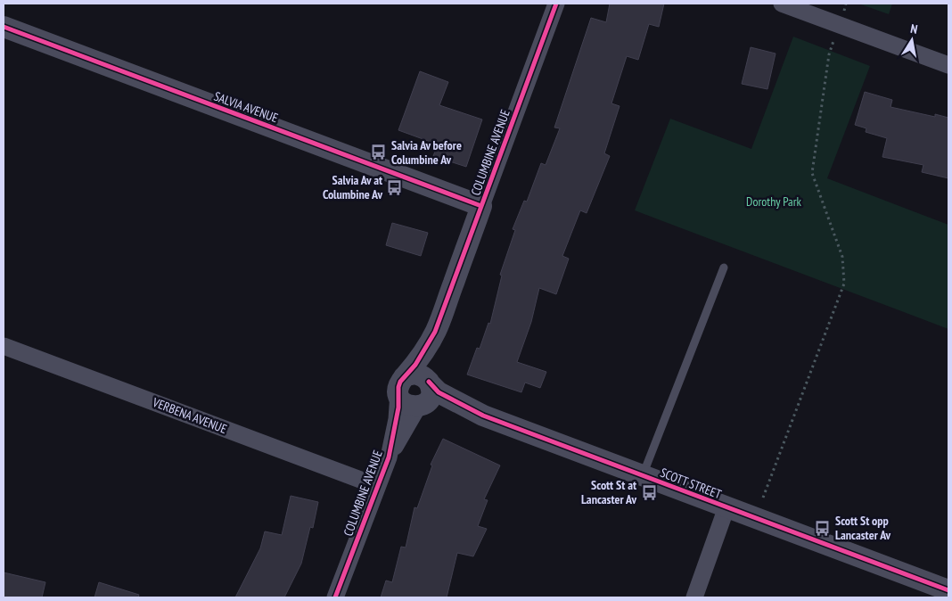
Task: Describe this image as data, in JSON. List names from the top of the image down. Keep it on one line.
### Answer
{"streets":{"street":["SALVIA AVENUE","COLUMBINE AVENUE","VERBENA AVENUE","SCOTT STREET"]},"crossings":[["SALVIA AVENUE","COLUMBINE AVENUE"],["COLUMBINE AVENUE","VERBENA AVENUE"],["COLUMBINE AVENUE","SCOTT STREET"]],"parks":["Dorothy Park"],"places":{"bus stop":["Salvia Av before Columbine Av","Salvia Av at Columbine Av","Scott St at Lancaster Av","Scott St opp Lancaster Av"]},"north":"top"}
